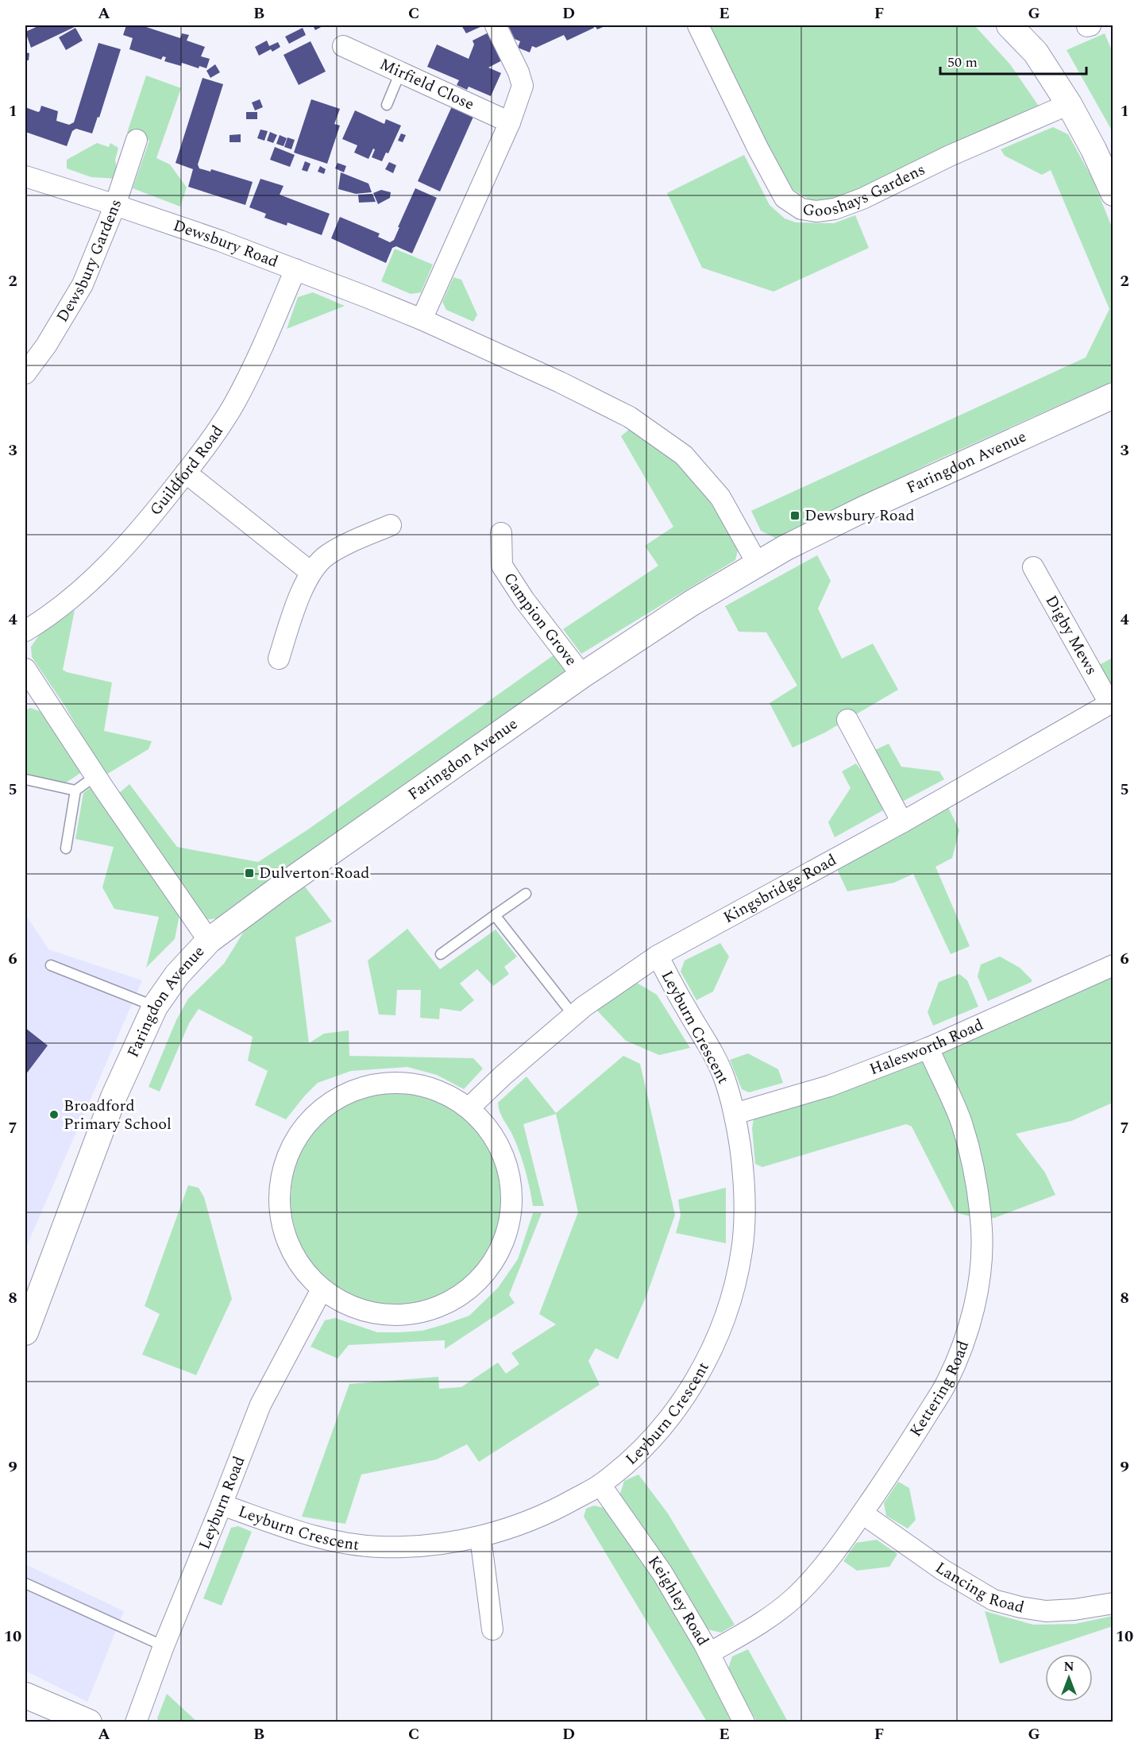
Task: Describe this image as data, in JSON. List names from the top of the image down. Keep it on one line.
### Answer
{"streets":{"street":["Mirfield Close","Gooshays Gardens","Dewsbury Road","Dewsbury Gardens","Faringdon Avenue","Guildford Road","Campion Grove","Digby Mews","Kingsbridge Road","Leyburn Crescent","Halesworth Road","Kettering Road","Leyburn Road","Lancing Road","Keighley Road"]},"crossings":[["Dewsbury Road","Dewsbury Gardens"],["Dewsbury Road","Faringdon Avenue"],["Dewsbury Road","Guildford Road"],["Faringdon Avenue","Campion Grove"],["Digby Mews","Kingsbridge Road"],["Kingsbridge Road","Leyburn Crescent"],["Leyburn Crescent","Halesworth Road"],["Leyburn Crescent","Leyburn Road"],["Leyburn Crescent","Keighley Road"],["Halesworth Road","Kettering Road"],["Kettering Road","Lancing Road"],["Kettering Road","Keighley Road"]],"places":{"transit":["Dewsbury Road","Dulverton Road"],"other":["Broadford Primary School"]},"scale_bar":"50 m","north":"top","grid":{"columns":["A","B","C","D","E","F","G"],"rows":["1","2","3","4","5","6","7","8","9","10"]}}
